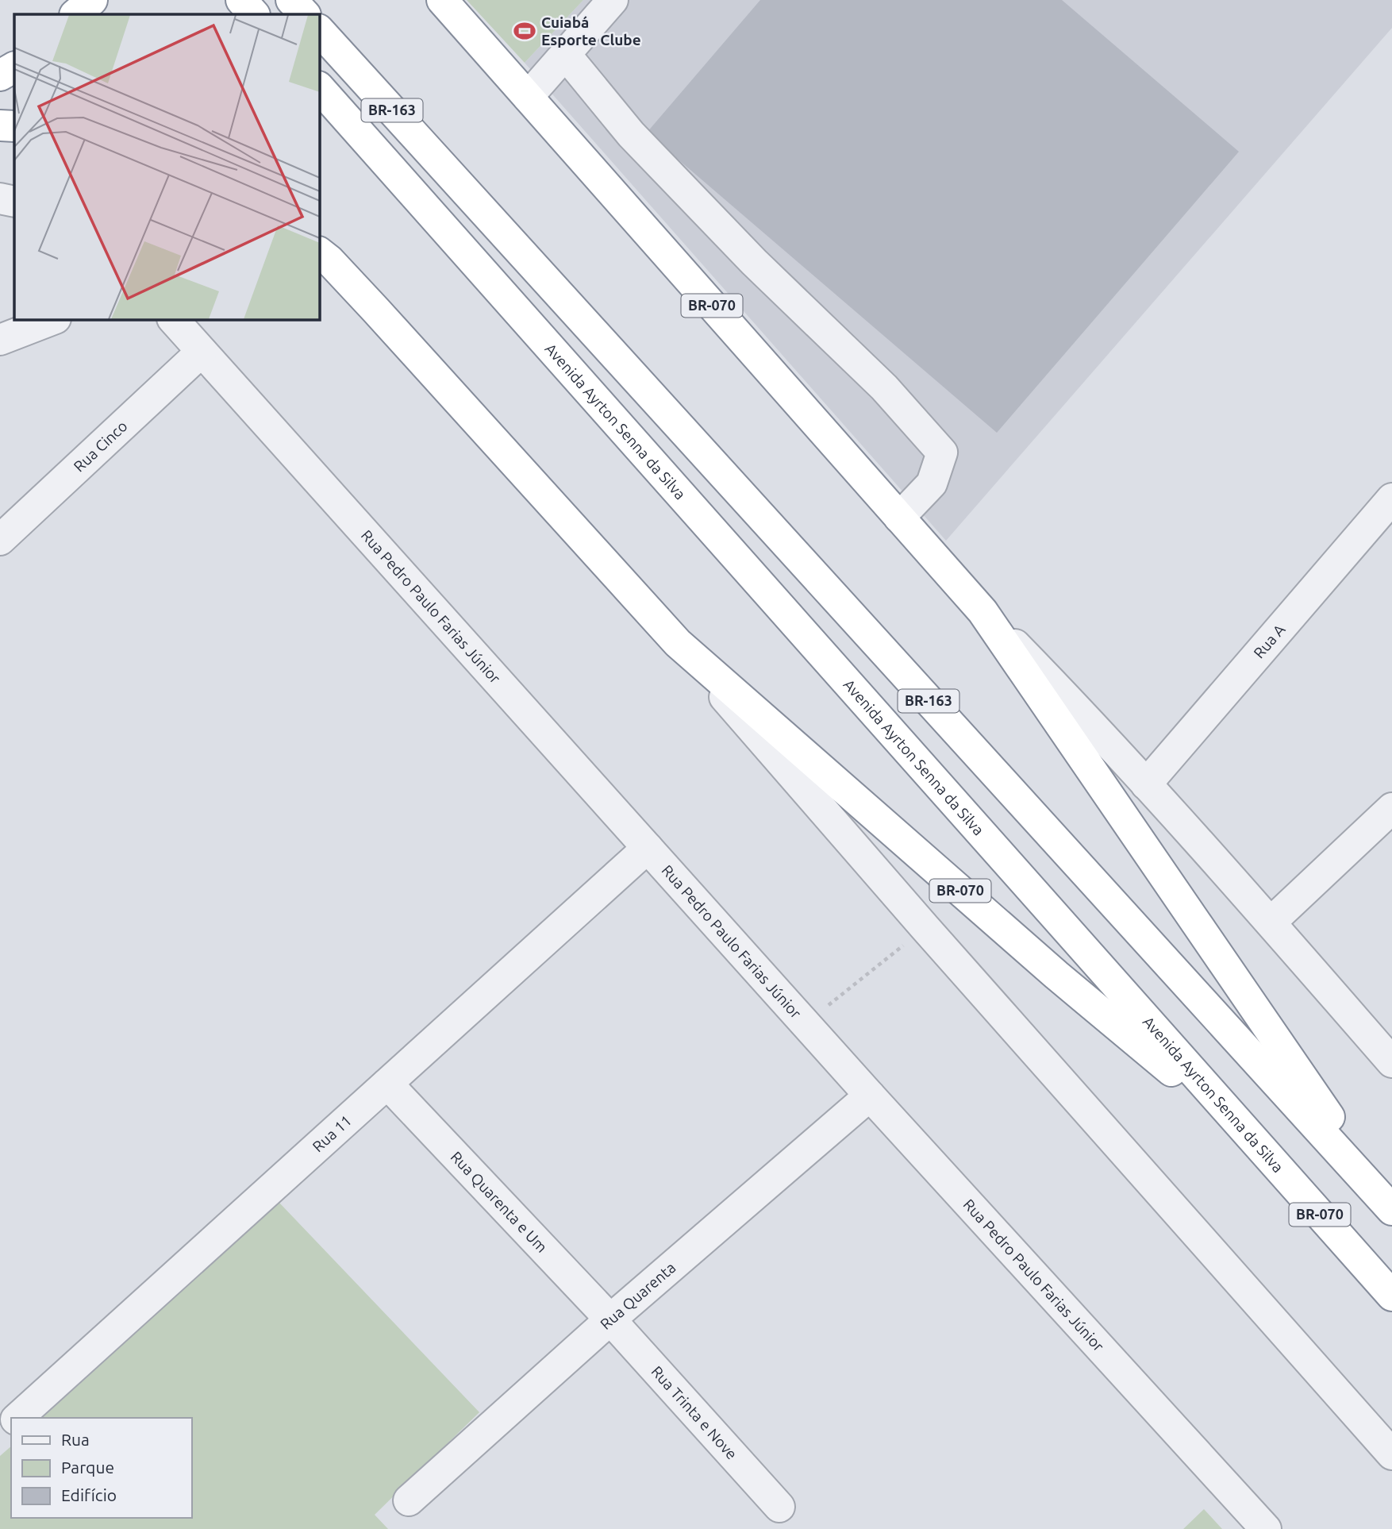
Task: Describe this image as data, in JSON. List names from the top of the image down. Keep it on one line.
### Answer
{"streets":{"highway":["BR-163","BR-070","Avenida Ayrton Senna da Silva"],"street":["Rua Cinco","Rua Pedro Paulo Farias Júnior","Rua A","Rua 11","Rua Quarenta e Um","Rua Quarenta","Rua Trinta e Nove"]},"crossings":[["BR-163","BR-070"],["BR-070","Avenida Ayrton Senna da Silva"],["Rua Cinco","Rua Pedro Paulo Farias Júnior"],["Rua Pedro Paulo Farias Júnior","Rua 11"],["Rua Pedro Paulo Farias Júnior","Rua Quarenta"],["Rua 11","Rua Quarenta e Um"],["Rua Quarenta e Um","Rua Quarenta"],["Rua Quarenta e Um","Rua Trinta e Nove"],["Rua Quarenta","Rua Trinta e Nove"]],"places":{"sports":["Cuiabá Esporte Clube"]},"legend":["Rua","Parque","Edifício"]}
